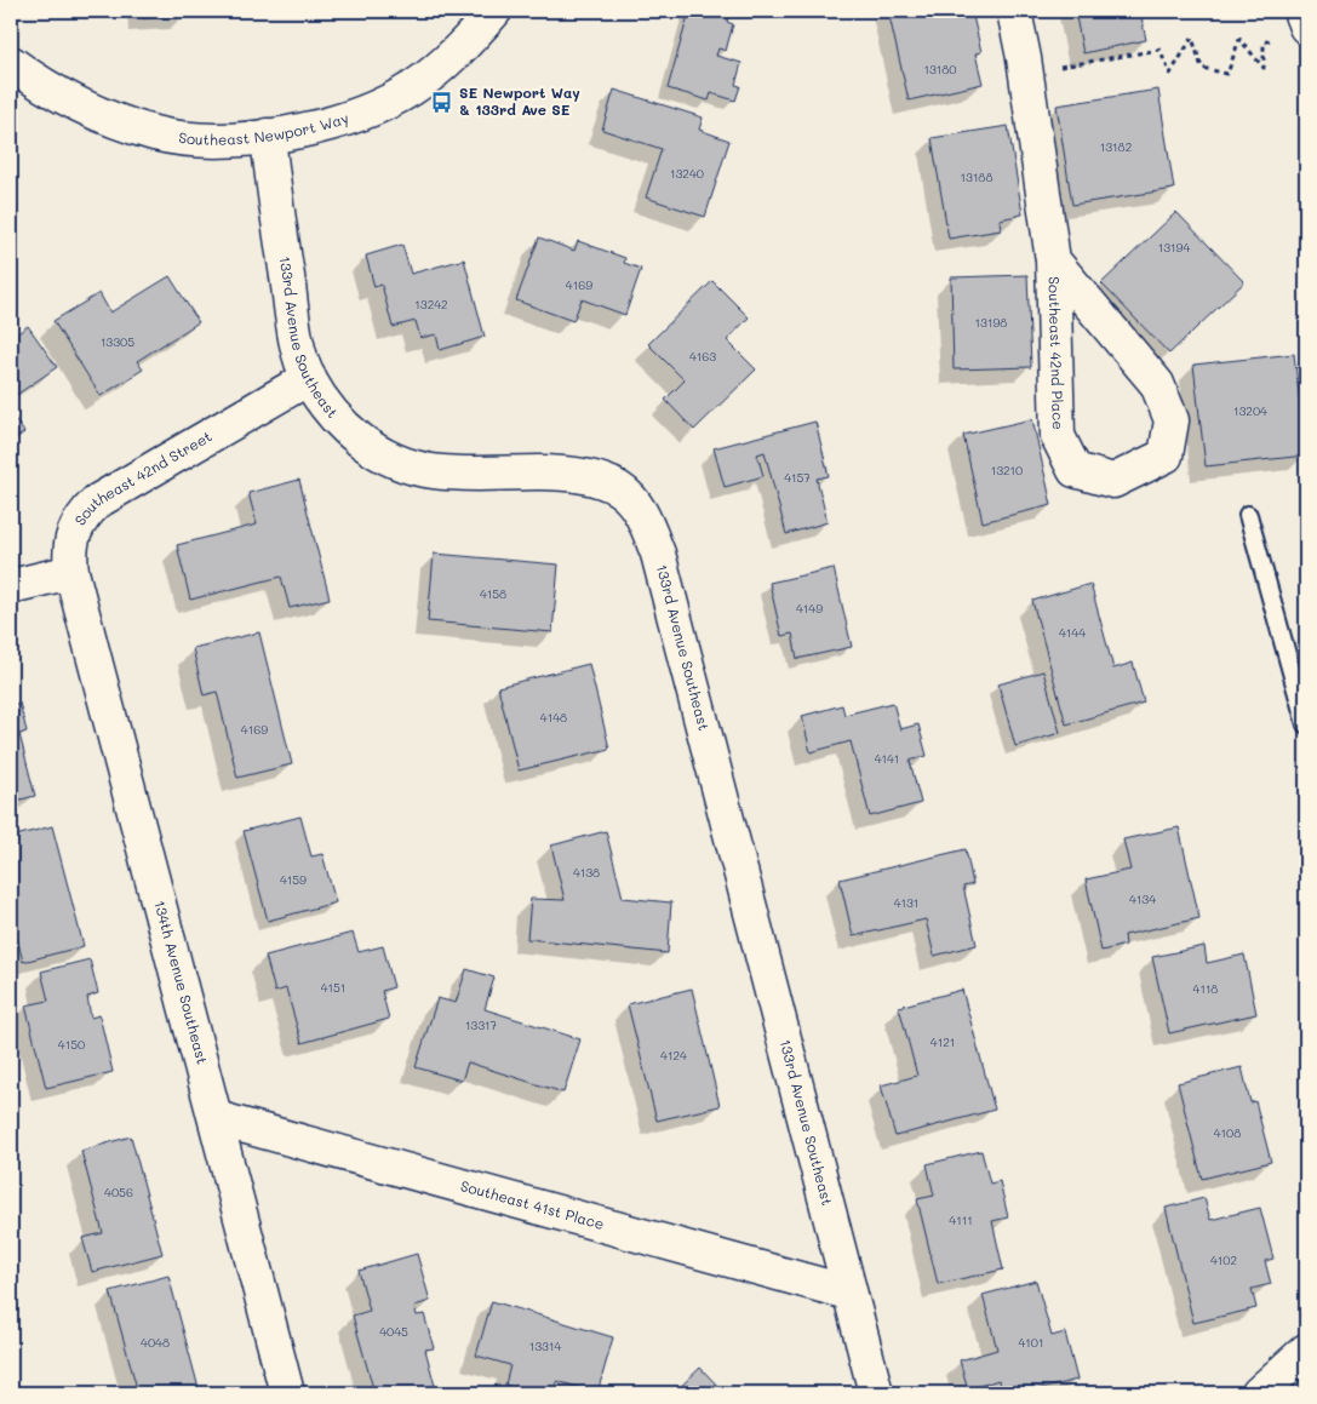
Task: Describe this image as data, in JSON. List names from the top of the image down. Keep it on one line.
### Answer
{"streets":{"street":["Southeast Newport Way","133rd Avenue Southeast","Southeast 42nd Place","Southeast 42nd Street","134th Avenue Southeast","Southeast 41st Place"]},"crossings":[["Southeast Newport Way","133rd Avenue Southeast"],["133rd Avenue Southeast","Southeast 42nd Street"],["133rd Avenue Southeast","Southeast 41st Place"],["Southeast 42nd Street","134th Avenue Southeast"],["134th Avenue Southeast","Southeast 41st Place"]],"places":{"bus stop":["SE Newport Way & 133rd Ave SE"]},"house_numbers":["13180","13182","13240","13188","13194","4169","13242","13198","13305","4163","13204","13210","4157","4158","4149","4144","4148","4169","4141","4138","4159","4134","4131","4151","4118","13317","4121","4150","4124","4108","4056","4111","4102","4045","4048","4101","13314"]}
